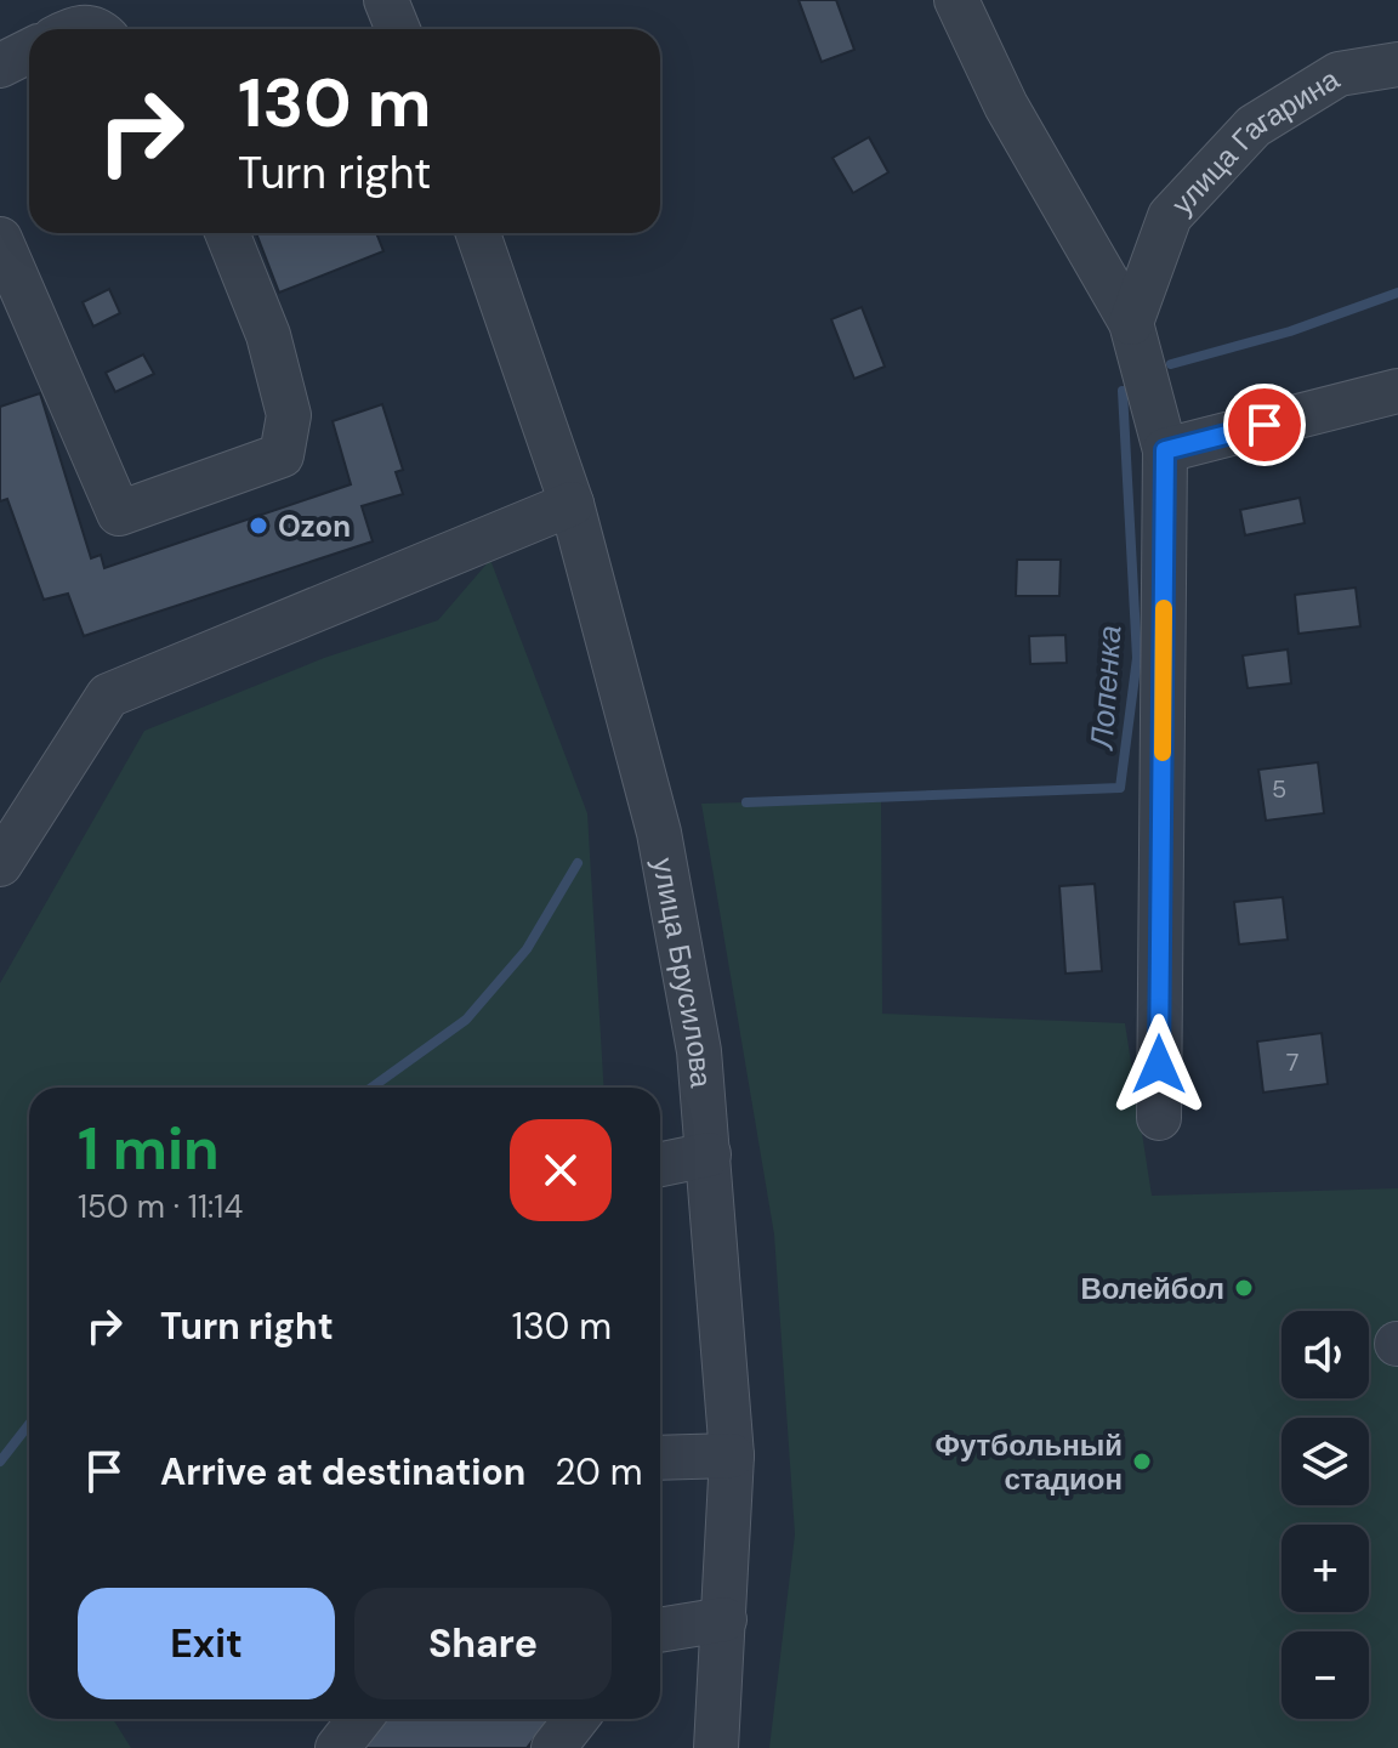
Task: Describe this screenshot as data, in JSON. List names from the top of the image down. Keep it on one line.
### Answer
{"streets":{"street":["улица Гагарина","улица Брусилова"]},"water":["Лопенка"],"places":["Ozon","Волейбол","Футбольный стадион"],"house_numbers":["5","7"],"page":{"turn":["130 m","Turn right"],"heading":["1 min","150 m · 11:14"],"list":[{"name":"Turn right","value":"130 m"},{"name":"Arrive at destination","value":"20 m"}],"map_buttons":["+","−"],"buttons":["Exit","Share"]}}
